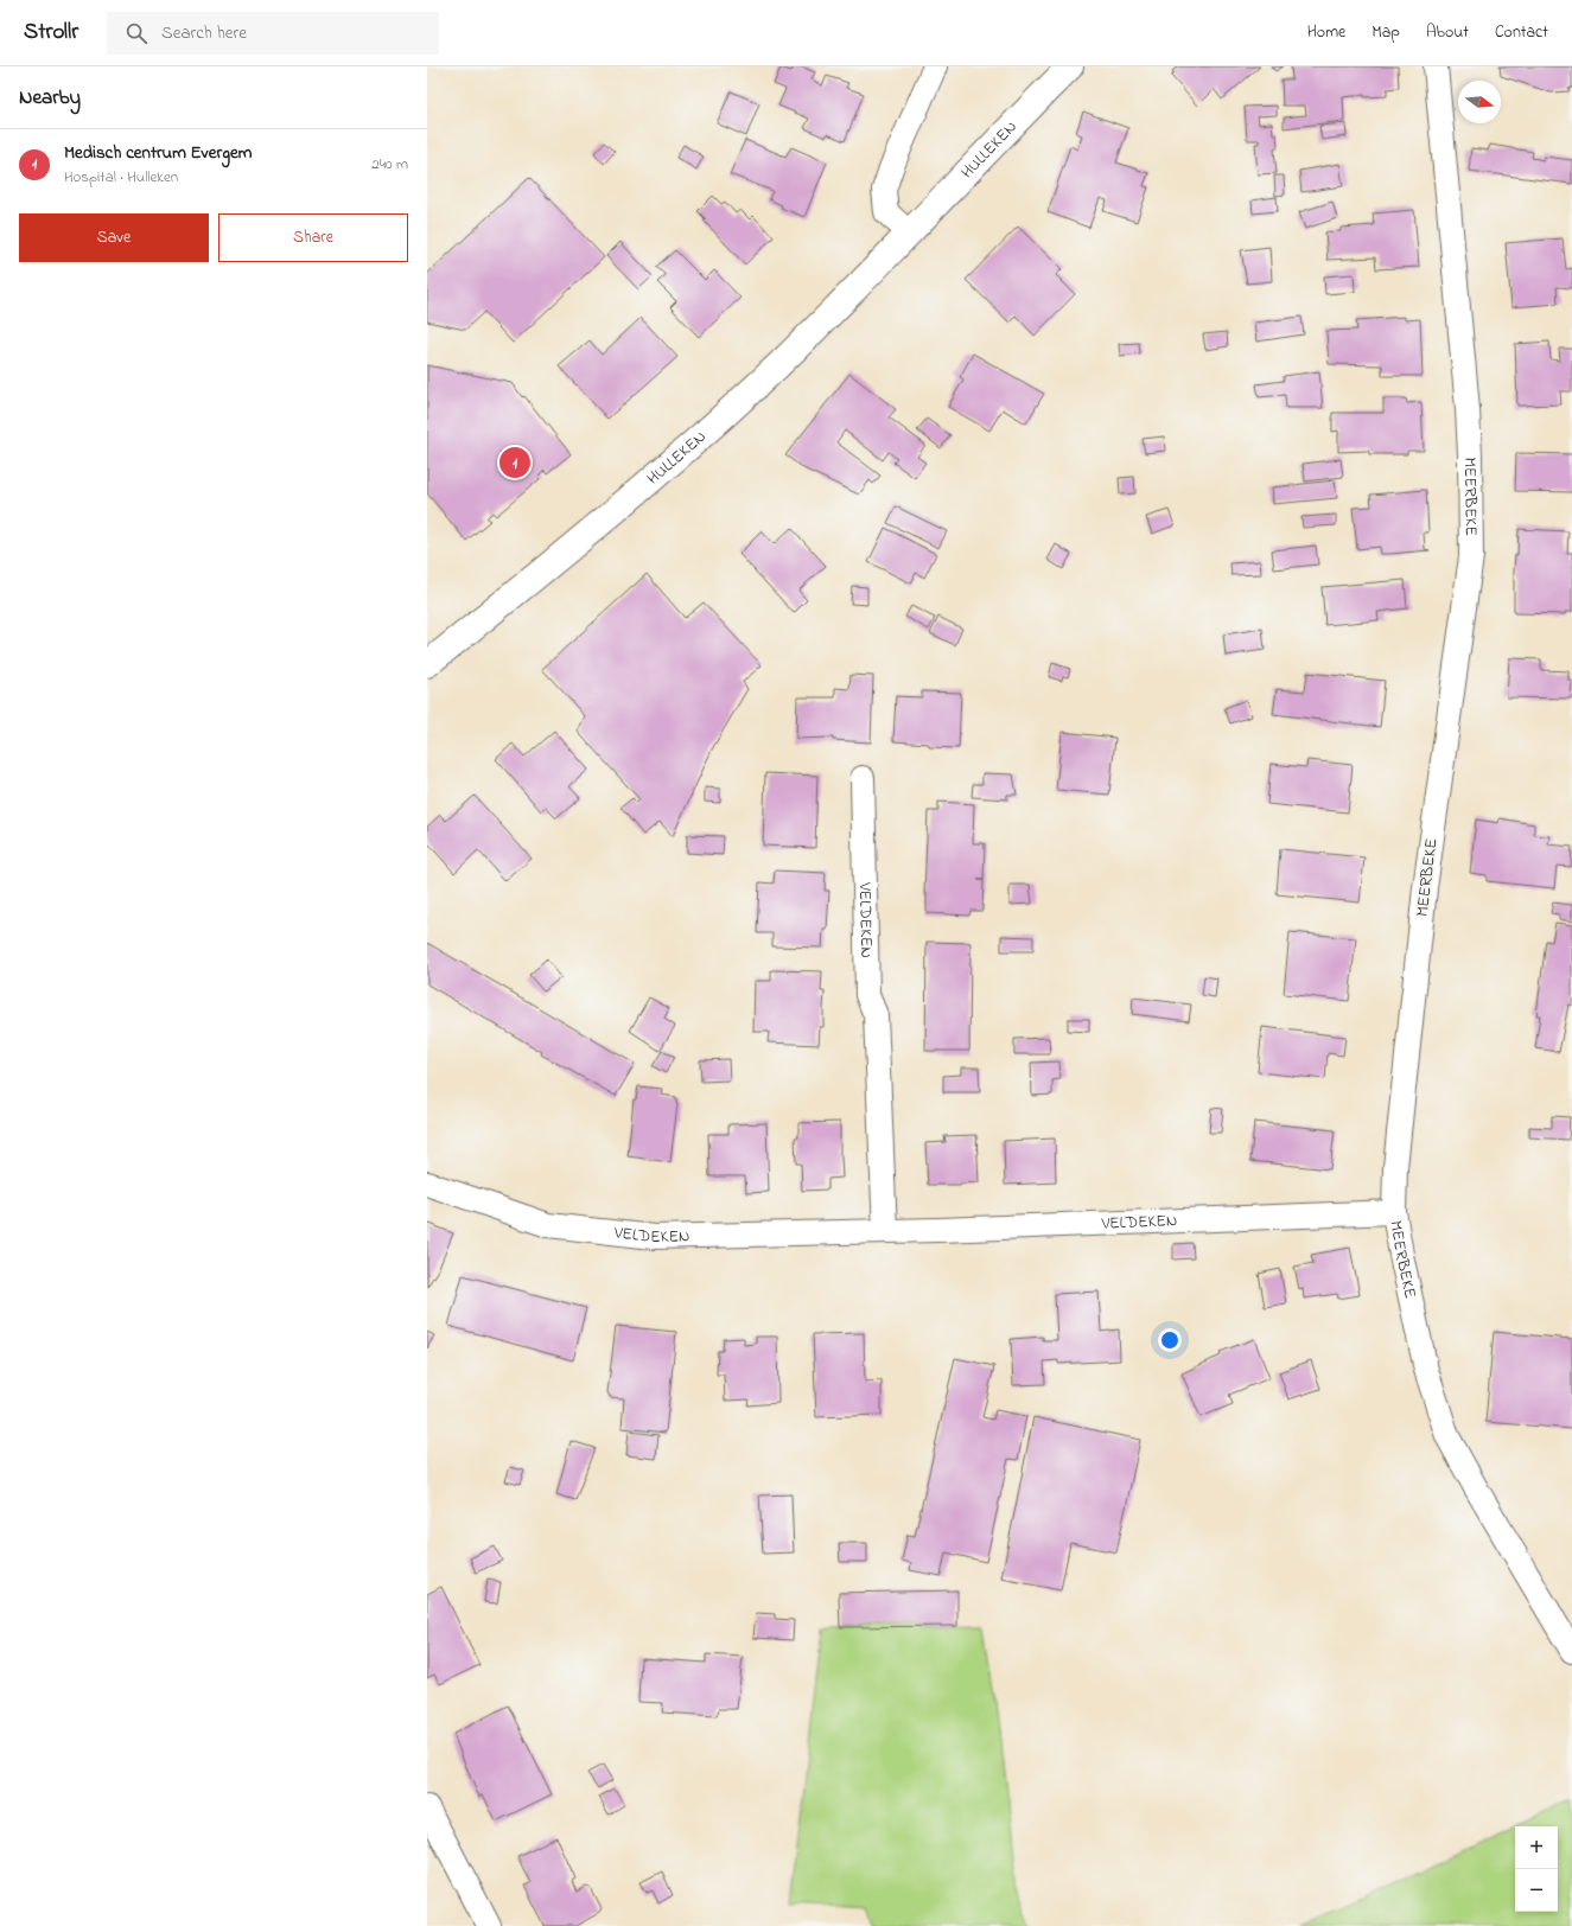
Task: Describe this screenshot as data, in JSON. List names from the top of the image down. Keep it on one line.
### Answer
{"streets":{"main road":["HULLEKEN"],"street":["MEERBEKE","VELDEKEN"]},"crossings":[["MEERBEKE","VELDEKEN"]],"north":"right","page":{"header":"Strollr","search":"Search here","nav":["Home","Map","About","Contact"],"heading":"Nearby","list":[{"mark":"1","name":"Medisch centrum Evergem","note":"Hospital · Hulleken","value":"240 m"}],"buttons":["Save","Share"],"pins":"1","map_buttons":["+","−"]}}
